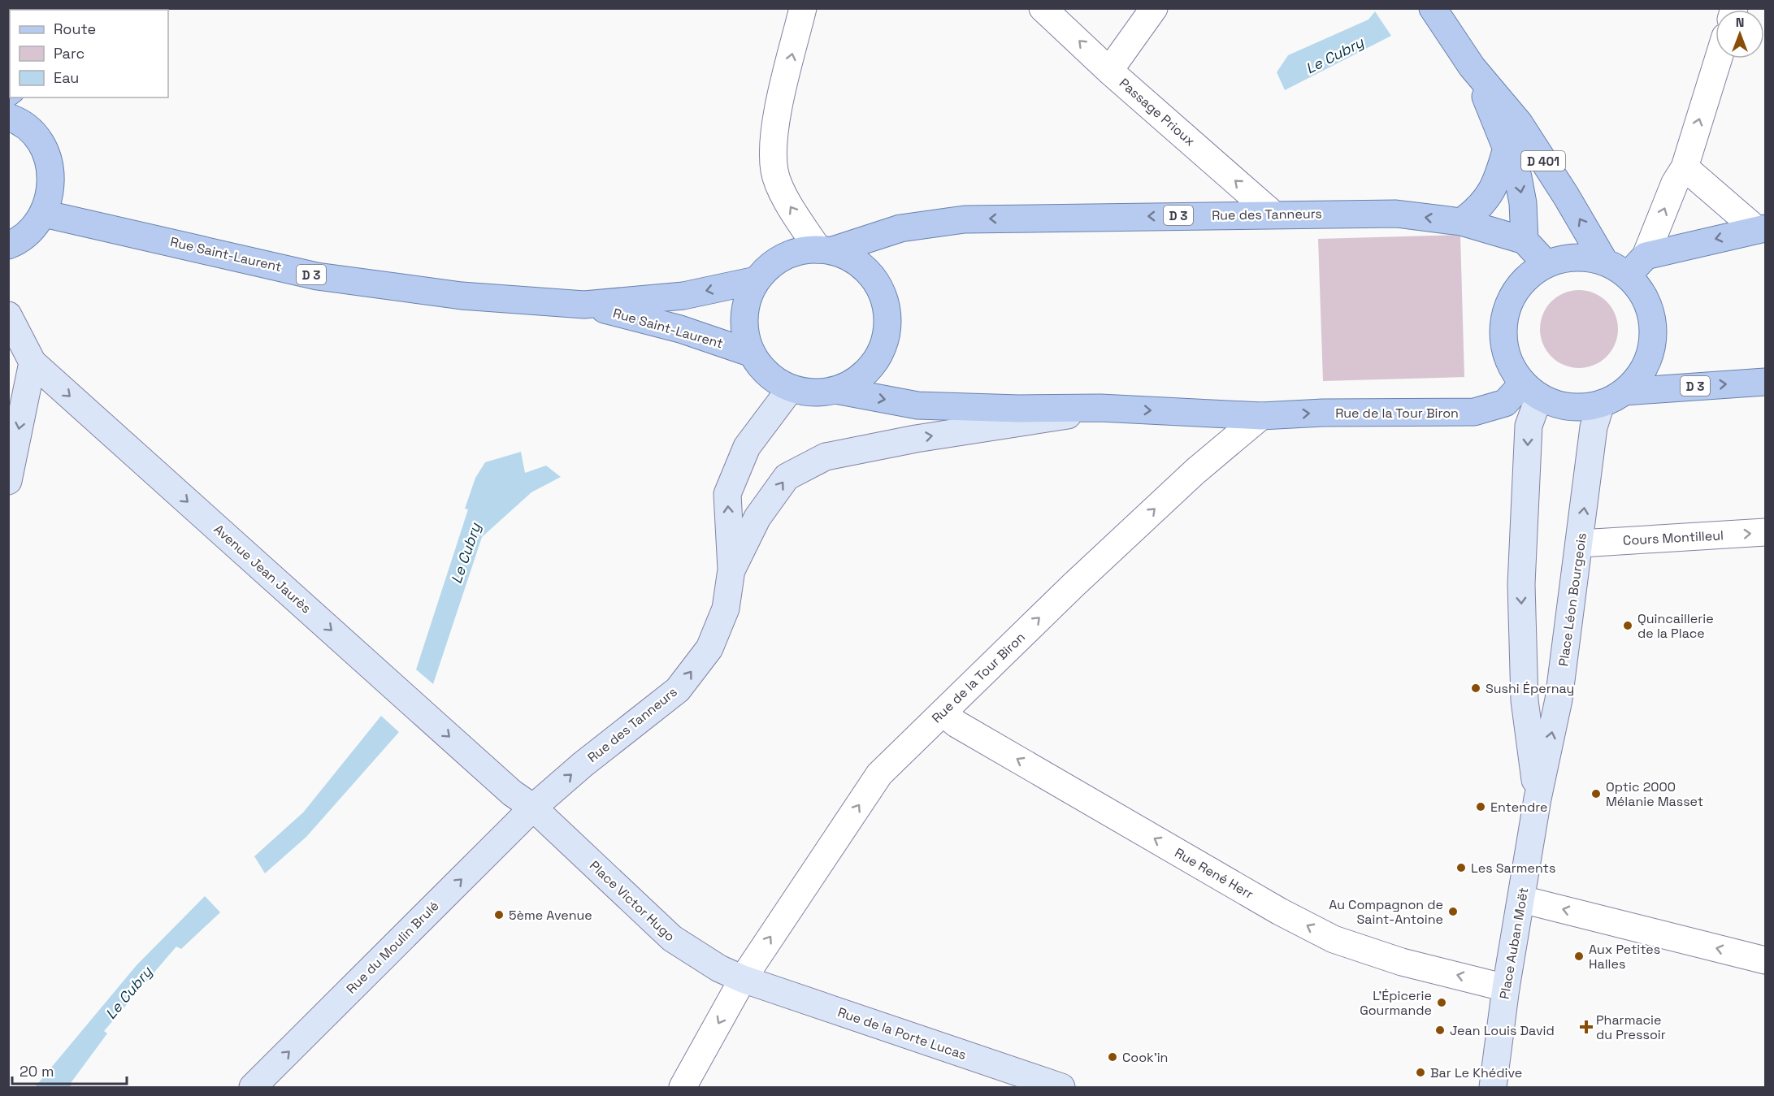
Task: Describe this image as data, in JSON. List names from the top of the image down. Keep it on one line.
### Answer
{"streets":{"main road":["D 401","Rue des Tanneurs","D 3","Rue Saint-Laurent","Rue de la Tour Biron","Avenue Jean Jaurès","Place Léon Bourgeois","Place Victor Hugo","Place Auban Moët","Rue du Moulin Brulé","Rue de la Porte Lucas"],"street":["Passage Prioux","Cours Montilleul","Rue René Herr"]},"crossings":[["Passage Prioux","Rue des Tanneurs"],["D 401","Rue des Tanneurs"],["D 401","D 3"],["D 401","Rue de la Tour Biron"],["D 401","Place Léon Bourgeois"],["Rue des Tanneurs","D 3"],["Rue des Tanneurs","Rue Saint-Laurent"],["Rue des Tanneurs","Rue de la Tour Biron"],["Rue des Tanneurs","Avenue Jean Jaurès"],["Rue des Tanneurs","Place Léon Bourgeois"],["Rue des Tanneurs","Place Victor Hugo"],["Rue des Tanneurs","Rue du Moulin Brulé"],["D 3","Rue de la Tour Biron"],["D 3","Place Léon Bourgeois"],["Rue Saint-Laurent","Rue de la Tour Biron"],["Rue de la Tour Biron","Place Léon Bourgeois"],["Rue de la Tour Biron","Rue René Herr"],["Rue de la Tour Biron","Place Victor Hugo"],["Rue de la Tour Biron","Rue de la Porte Lucas"],["Cours Montilleul","Place Léon Bourgeois"],["Avenue Jean Jaurès","Place Victor Hugo"],["Avenue Jean Jaurès","Rue du Moulin Brulé"],["Place Léon Bourgeois","Place Auban Moët"],["Rue René Herr","Place Auban Moët"],["Place Victor Hugo","Rue du Moulin Brulé"],["Place Victor Hugo","Rue de la Porte Lucas"]],"one_way":["Passage Prioux","Cours Montilleul","Avenue Jean Jaurès","Rue René Herr","Rue du Moulin Brulé"],"water":["Le Cubry"],"places":{"other":["Quincaillerie de la Place","Sushi Épernay","Optic 2000 Mélanie Masset","Entendre","Les Sarments","Au Compagnon de Saint-Antoine","5ème Avenue","Aux Petites Halles","L'Épicerie Gourmande","Jean Louis David","Cook'in","Bar Le Khédive"],"health":["Pharmacie du Pressoir"]},"legend":["Route","Parc","Eau"],"scale_bar":"20 m","north":"top"}
